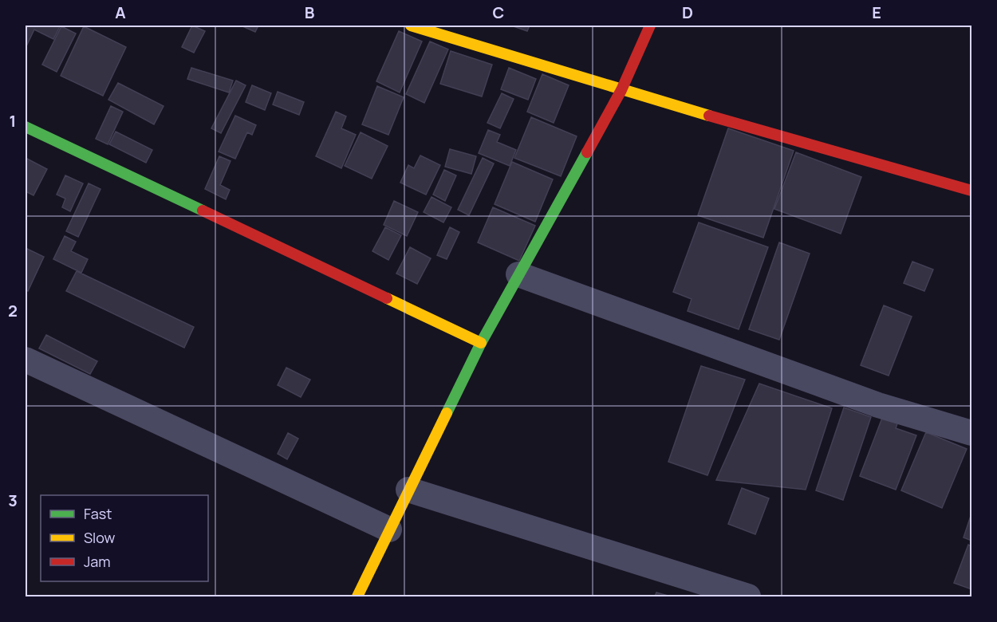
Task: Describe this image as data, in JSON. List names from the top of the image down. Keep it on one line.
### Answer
{"legend":["Fast","Slow","Jam"],"grid":{"columns":["A","B","C","D","E"],"rows":["1","2","3"]}}
